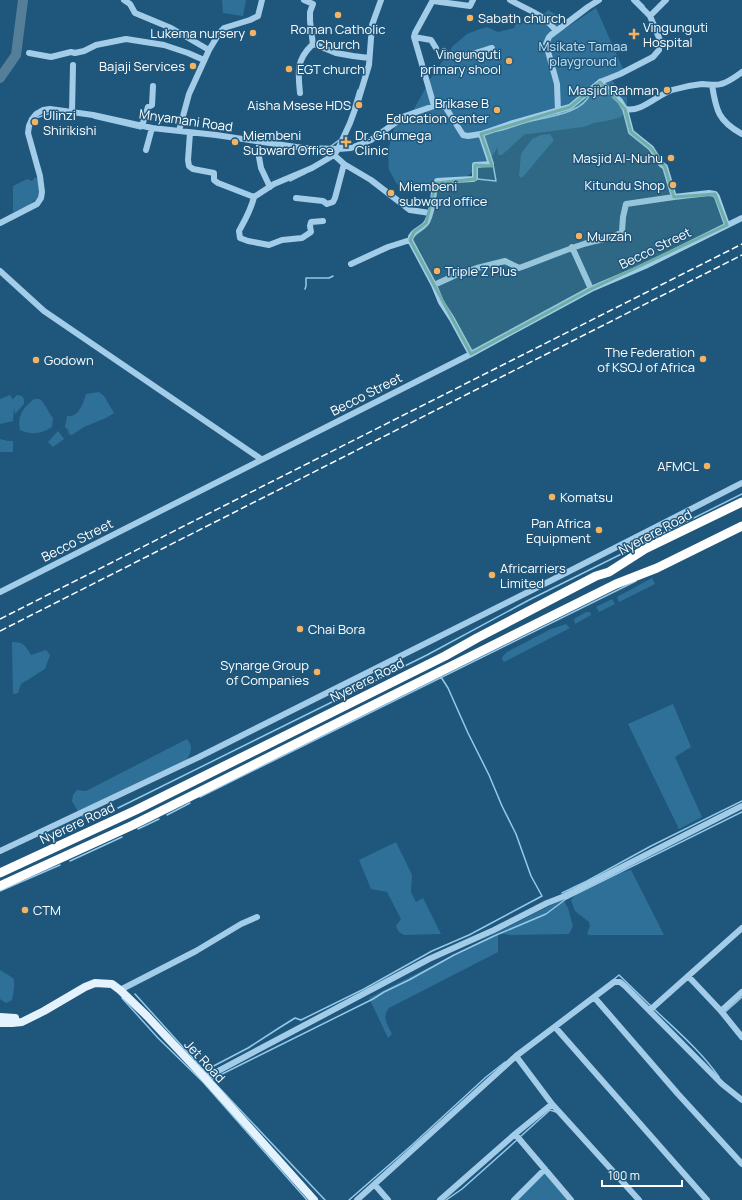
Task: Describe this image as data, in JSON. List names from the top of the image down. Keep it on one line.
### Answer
{"streets":{"highway":["Nyerere Road"],"main road":["Jet Road"],"street":["Mnyamani Road","Becco Street"]},"parks":["Msikate Tamaa playground"],"places":{"other":["Roman Catholic Church","Sabath church","Lukema nursery","Vingunguti primary shool","Bajaji Services","EGT church","Masjid Rahman","Aisha Msese HDS","Brikase B Education center","Ulinzi Shirikishi","Miembeni Subward Office","Masjid Al-Nuhu","Kitundu Shop","Miembeni subwqrd office","Murzah","Triple Z Plus","The Federation of KSOJ of Africa","Godown","AFMCL","Komatsu","Pan Africa Equipment","Africarriers Limited","Chai Bora","Synarge Group of Companies","CTM"],"health":["Vingunguti Hospital","Dr. Ghumega Clinic"]},"scale_bar":"100 m"}
